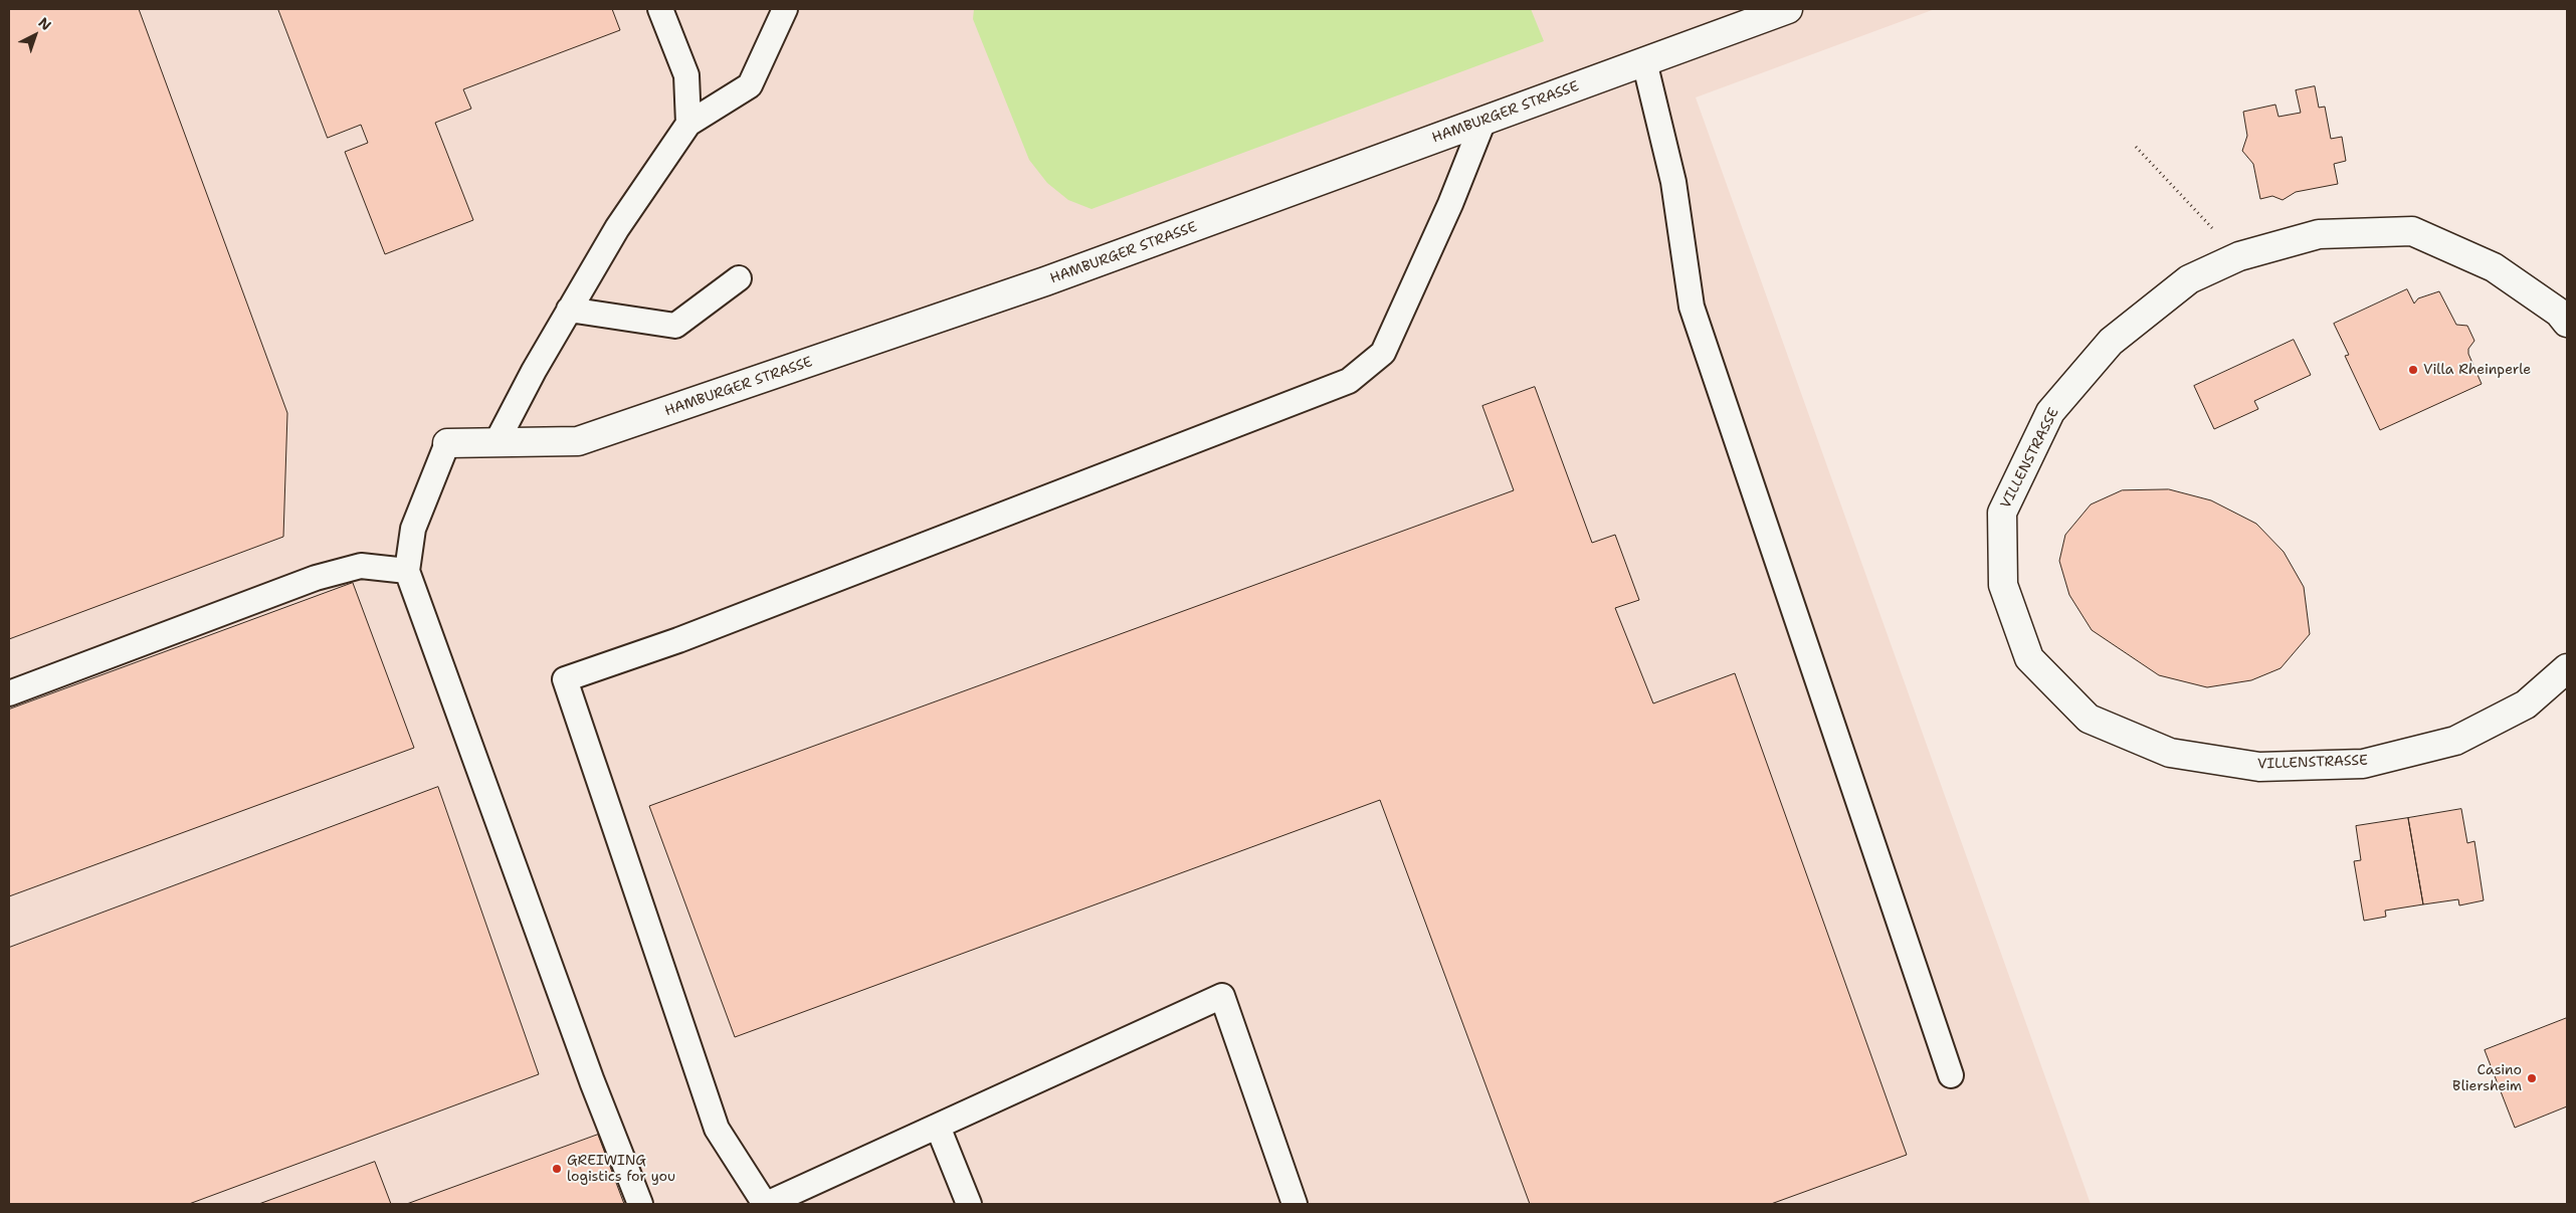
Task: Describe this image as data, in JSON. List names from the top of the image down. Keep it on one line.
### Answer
{"streets":{"street":["HAMBURGER STRASSE","VILLENSTRASSE"]},"places":["Villa Rheinperle","Casino Bliersheim","GREIWING logistics for you"],"north":"top right"}
